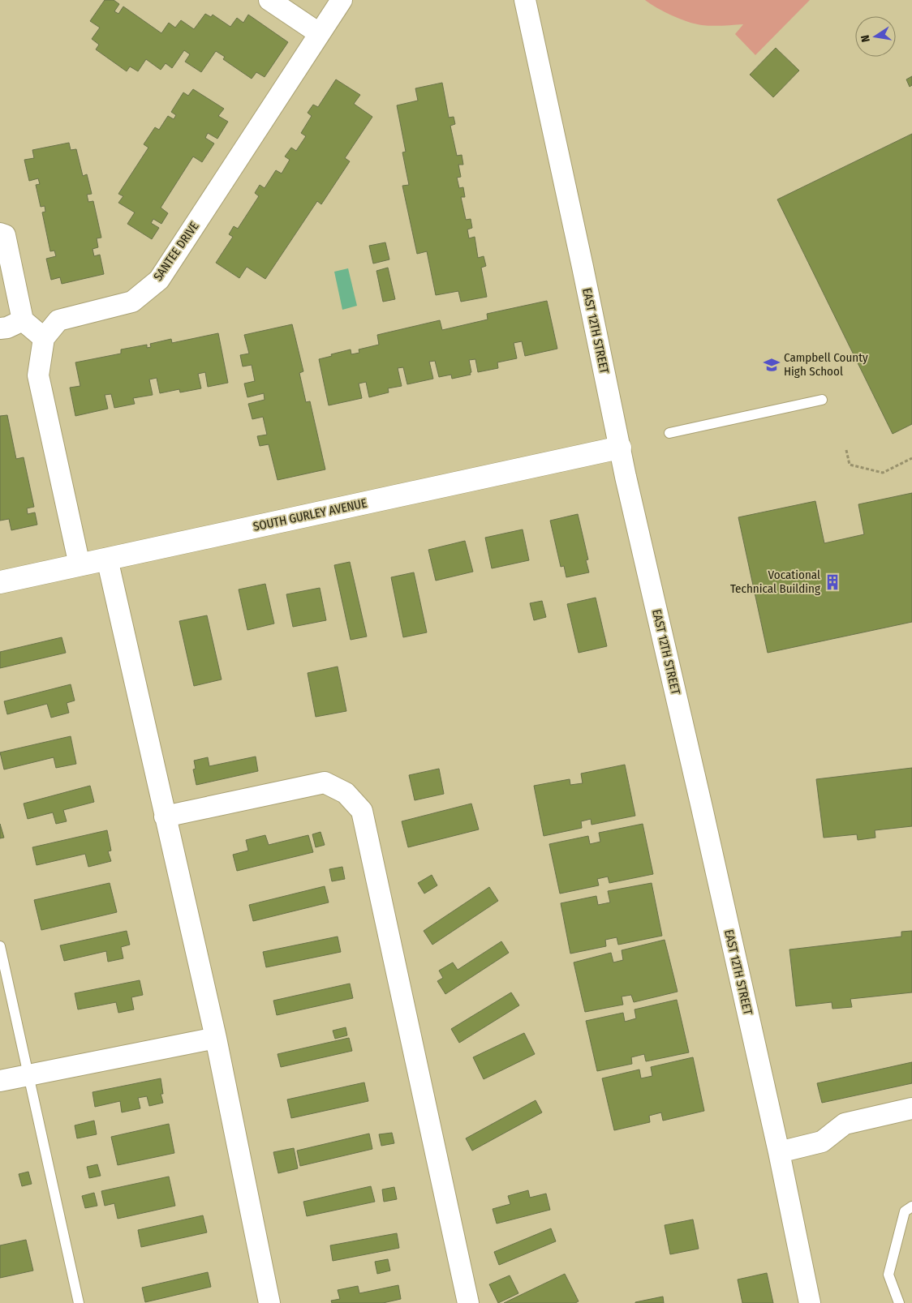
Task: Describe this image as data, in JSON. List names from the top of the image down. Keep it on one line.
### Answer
{"streets":{"street":["SANTEE DRIVE","EAST 12TH STREET","SOUTH GURLEY AVENUE"]},"crossings":[["SANTEE DRIVE","SOUTH GURLEY AVENUE"],["EAST 12TH STREET","SOUTH GURLEY AVENUE"]],"places":{"school or university":["Campbell County High School"],"building":["Vocational Technical Building"]},"north":"left"}
